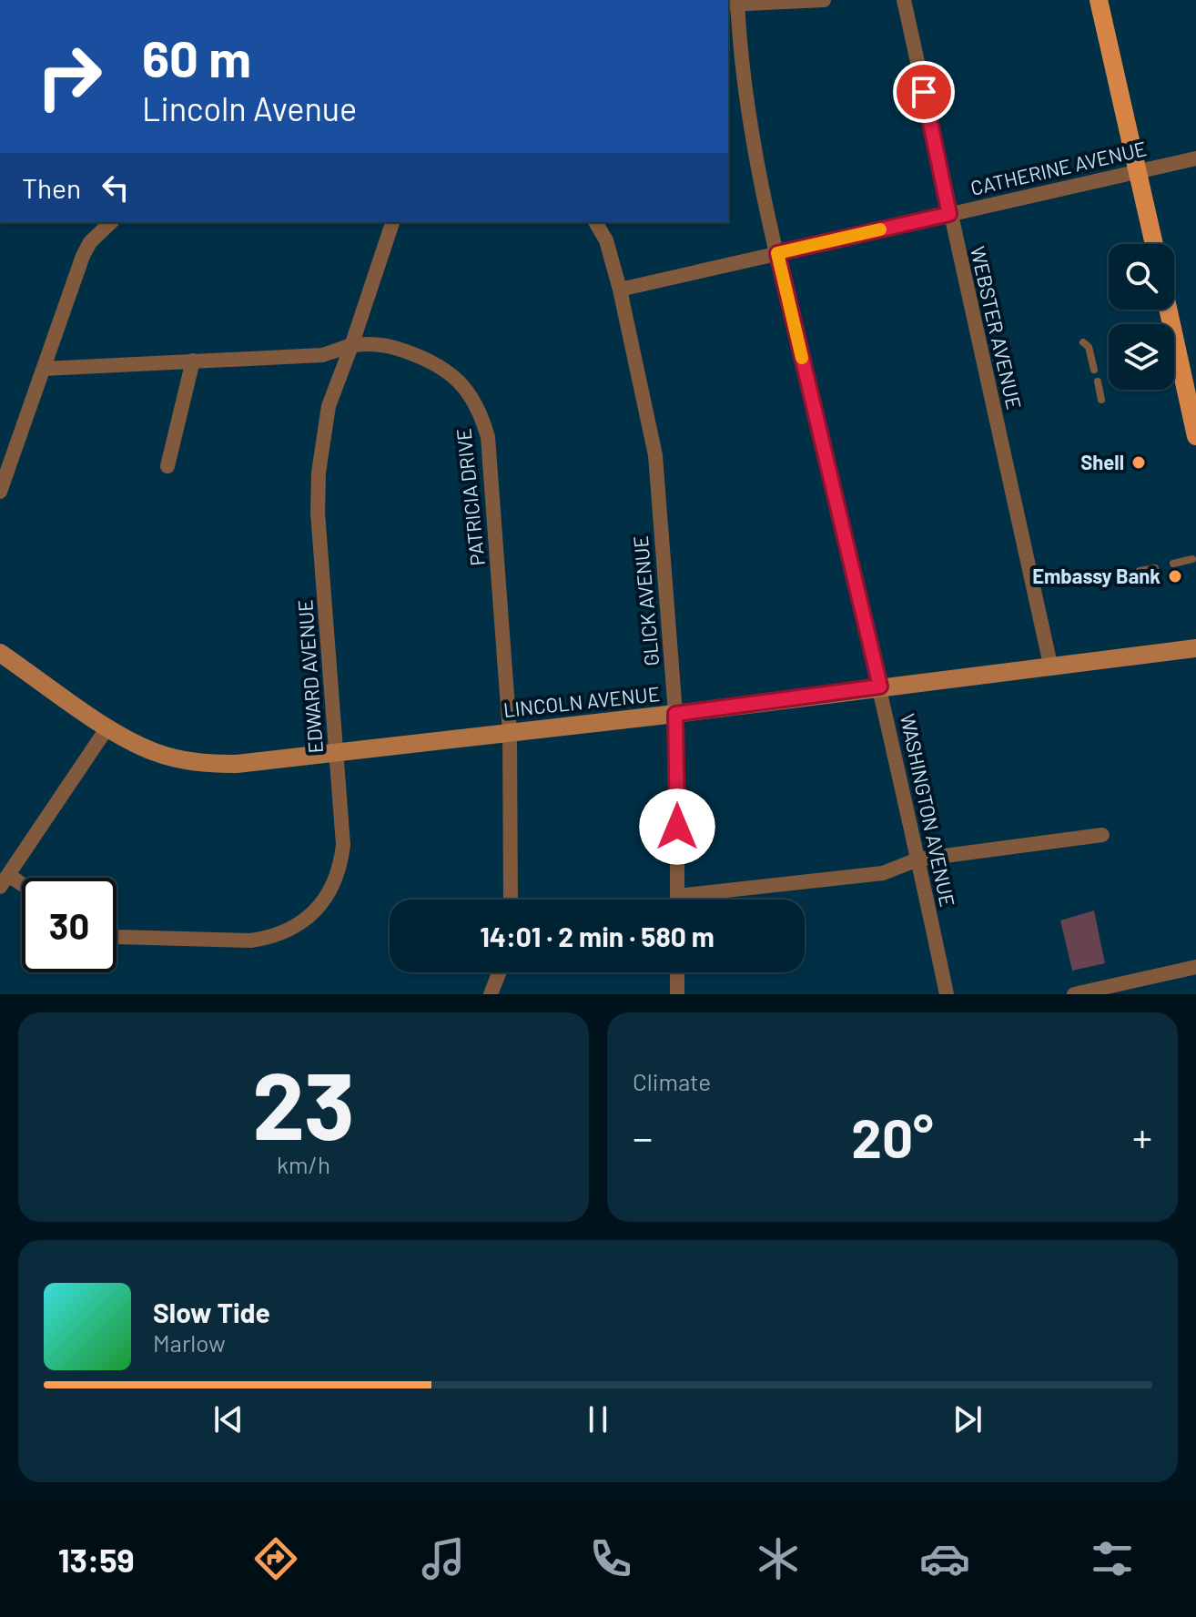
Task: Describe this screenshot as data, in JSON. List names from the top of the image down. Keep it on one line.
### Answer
{"streets":{"street":["CATHERINE AVENUE","WEBSTER AVENUE","PATRICIA DRIVE","GLICK AVENUE","EDWARD AVENUE","LINCOLN AVENUE","WASHINGTON AVENUE"]},"crossings":[["CATHERINE AVENUE","WEBSTER AVENUE"],["CATHERINE AVENUE","GLICK AVENUE"],["CATHERINE AVENUE","WASHINGTON AVENUE"],["WEBSTER AVENUE","LINCOLN AVENUE"],["PATRICIA DRIVE","EDWARD AVENUE"],["PATRICIA DRIVE","LINCOLN AVENUE"],["GLICK AVENUE","LINCOLN AVENUE"],["EDWARD AVENUE","LINCOLN AVENUE"],["LINCOLN AVENUE","WASHINGTON AVENUE"]],"places":["Shell","Embassy Bank"],"page":{"turn":["60 m","Lincoln Avenue"],"then":"Then","limit":"30","trip":"14:01 · 2 min · 580 m","tile":[["23","km/h"],"Climate"],"heat":["−","20°","+"],"song":["Slow Tide","Marlow"],"tabs":"13:59"}}
